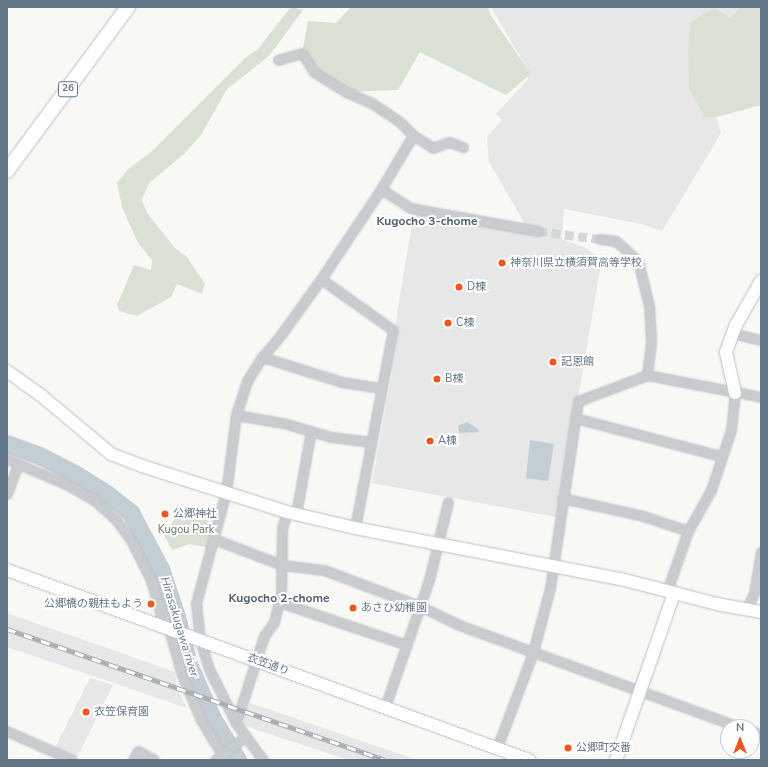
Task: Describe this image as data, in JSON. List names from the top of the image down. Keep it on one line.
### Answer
{"streets":{"main road":["26"],"street":["衣笠通り"]},"districts":["Kugocho 3-chome","Kugocho 2-chome"],"water":["Hirasakugawa river"],"parks":["Kugou Park"],"places":["神奈川県立横須賀高等学校","D棟","C棟","記恩館","B棟","A棟","公郷神社","公郷橋の親柱もよう","あさひ幼稚園","衣笠保育園","公郷町交番"],"north":"top"}
